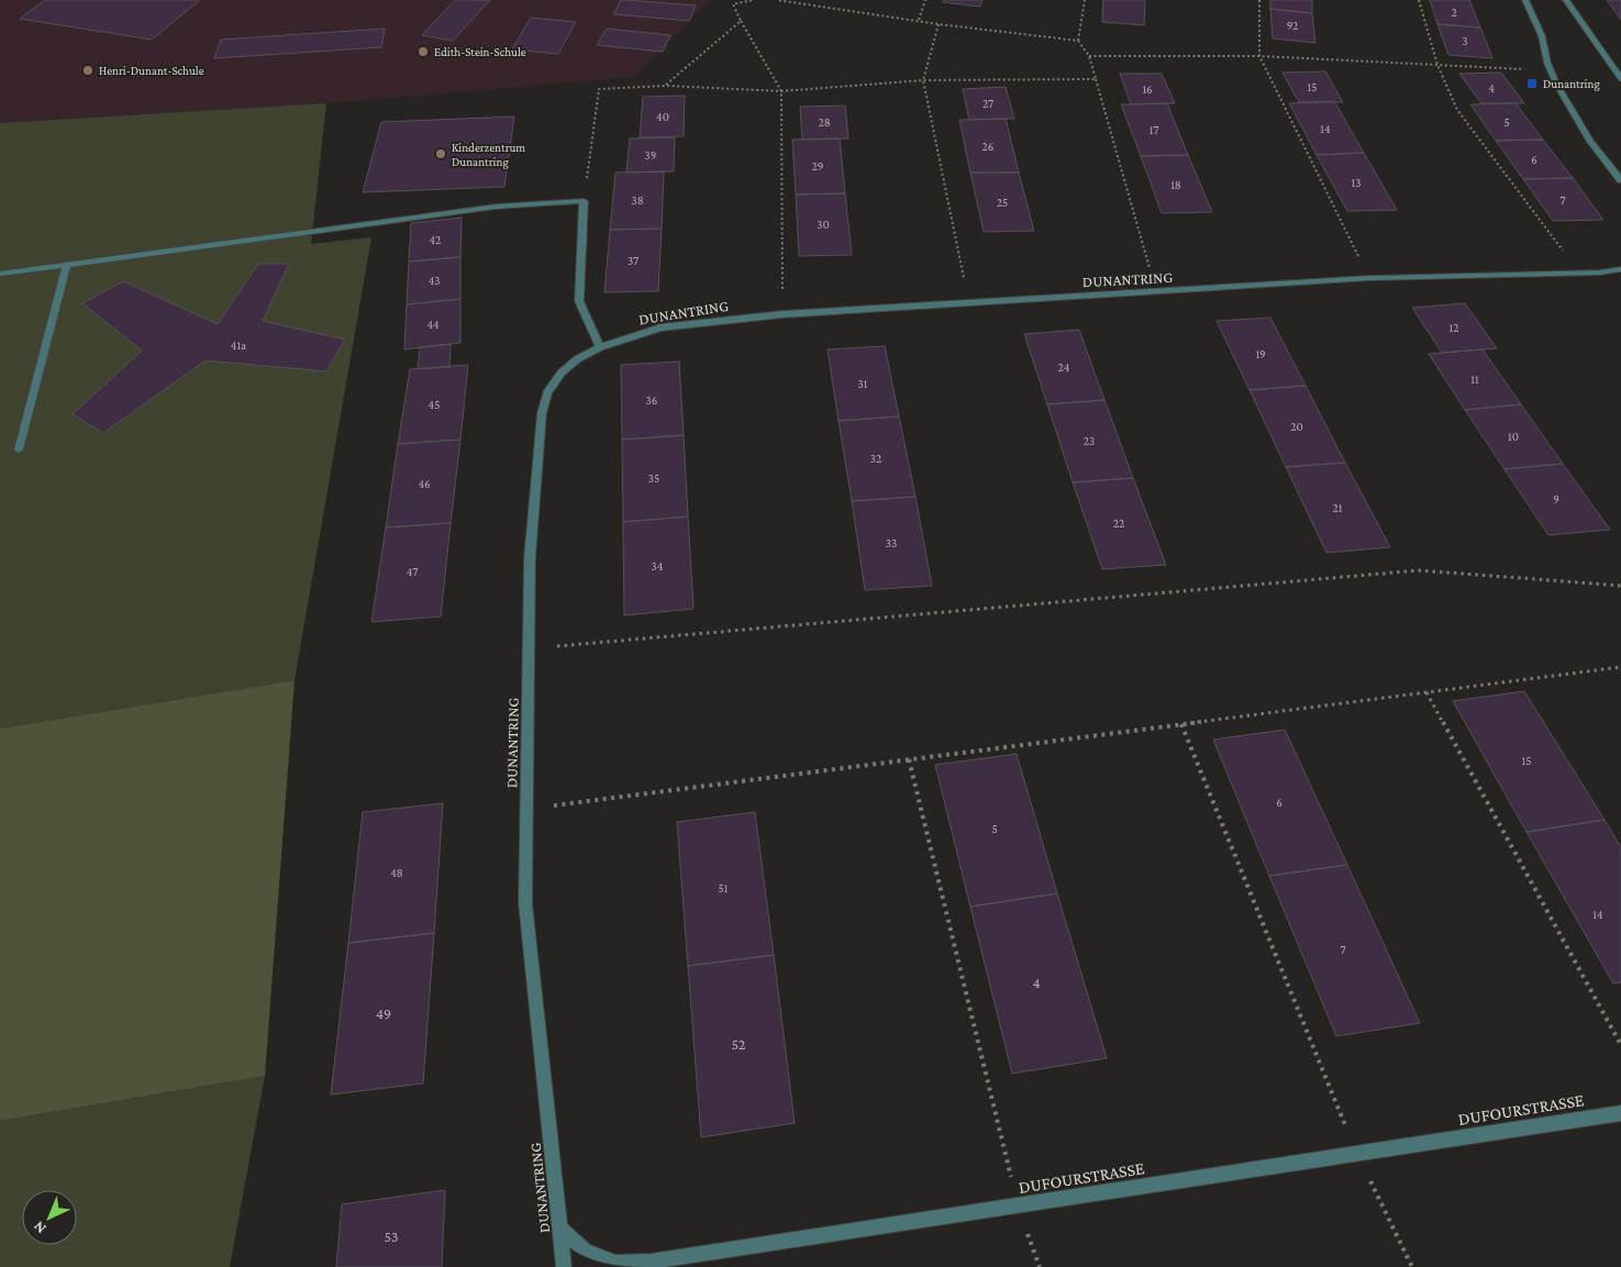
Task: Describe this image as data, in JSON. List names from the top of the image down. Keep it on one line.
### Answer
{"streets":{"street":["DUNANTRING","DUFOURSTRASSE"]},"crossings":[["DUNANTRING","DUFOURSTRASSE"]],"places":{"other":["Edith-Stein-Schule","Henri-Dunant-Schule","Kinderzentrum Dunantring"],"transit":["Dunantring"]},"house_numbers":["2","92","3","15","4","16","27","40","28","5","14","17","26","39","6","29","13","18","38","7","25","30","42","37","43","44","12","41a","19","24","11","31","36","45","20","10","23","32","35","46","9","21","22","33","34","47","15","6","5","48","51","14","7","4","49","52","53"],"north":"bottom left"}
